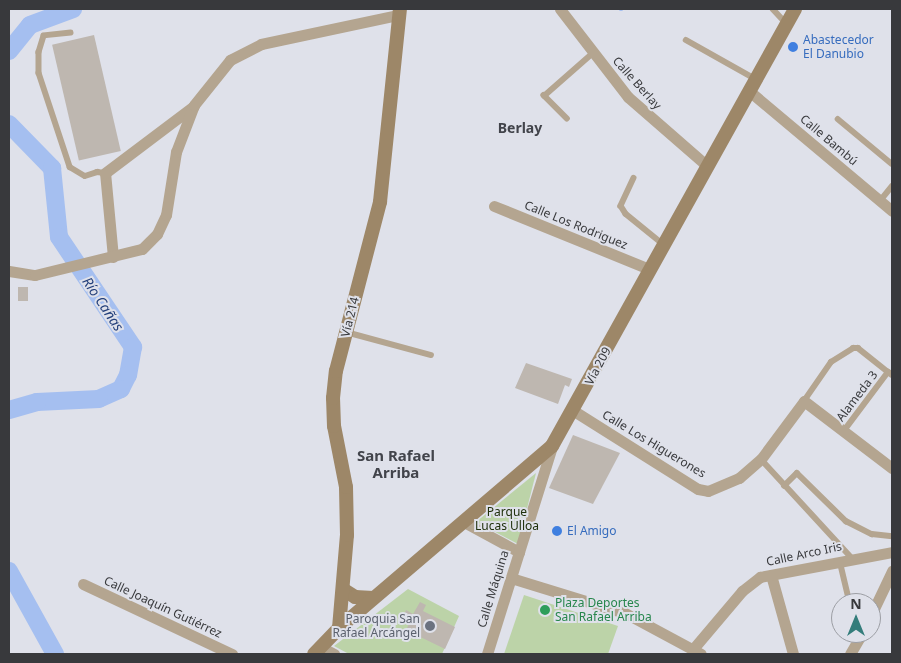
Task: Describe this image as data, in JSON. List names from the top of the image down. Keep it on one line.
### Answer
{"streets":{"main road":["Vía 214","Vía 209"],"street":["Calle Berlay","Calle Bambú","Calle Los Rodriguez","Calle Los Higuerones","Calle Arco Iris","Calle Máquina","Calle Joaquín Gutiérrez"],"lane":["Alameda 3"]},"crossings":[["Calle Berlay","Vía 209"],["Calle Bambú","Vía 209"],["Calle Los Rodriguez","Vía 209"],["Vía 214","Vía 209"],["Vía 209","Calle Los Higuerones"],["Vía 209","Calle Máquina"]],"districts":["Berlay","San Rafael Arriba"],"water":["Río Cañas"],"parks":["Parque Lucas Ulloa"],"places":["Abastecedor El Danubio","El Amigo","Plaza Deportes San Rafael Arriba","Paroquia San Rafael Arcángel"],"north":"top"}
